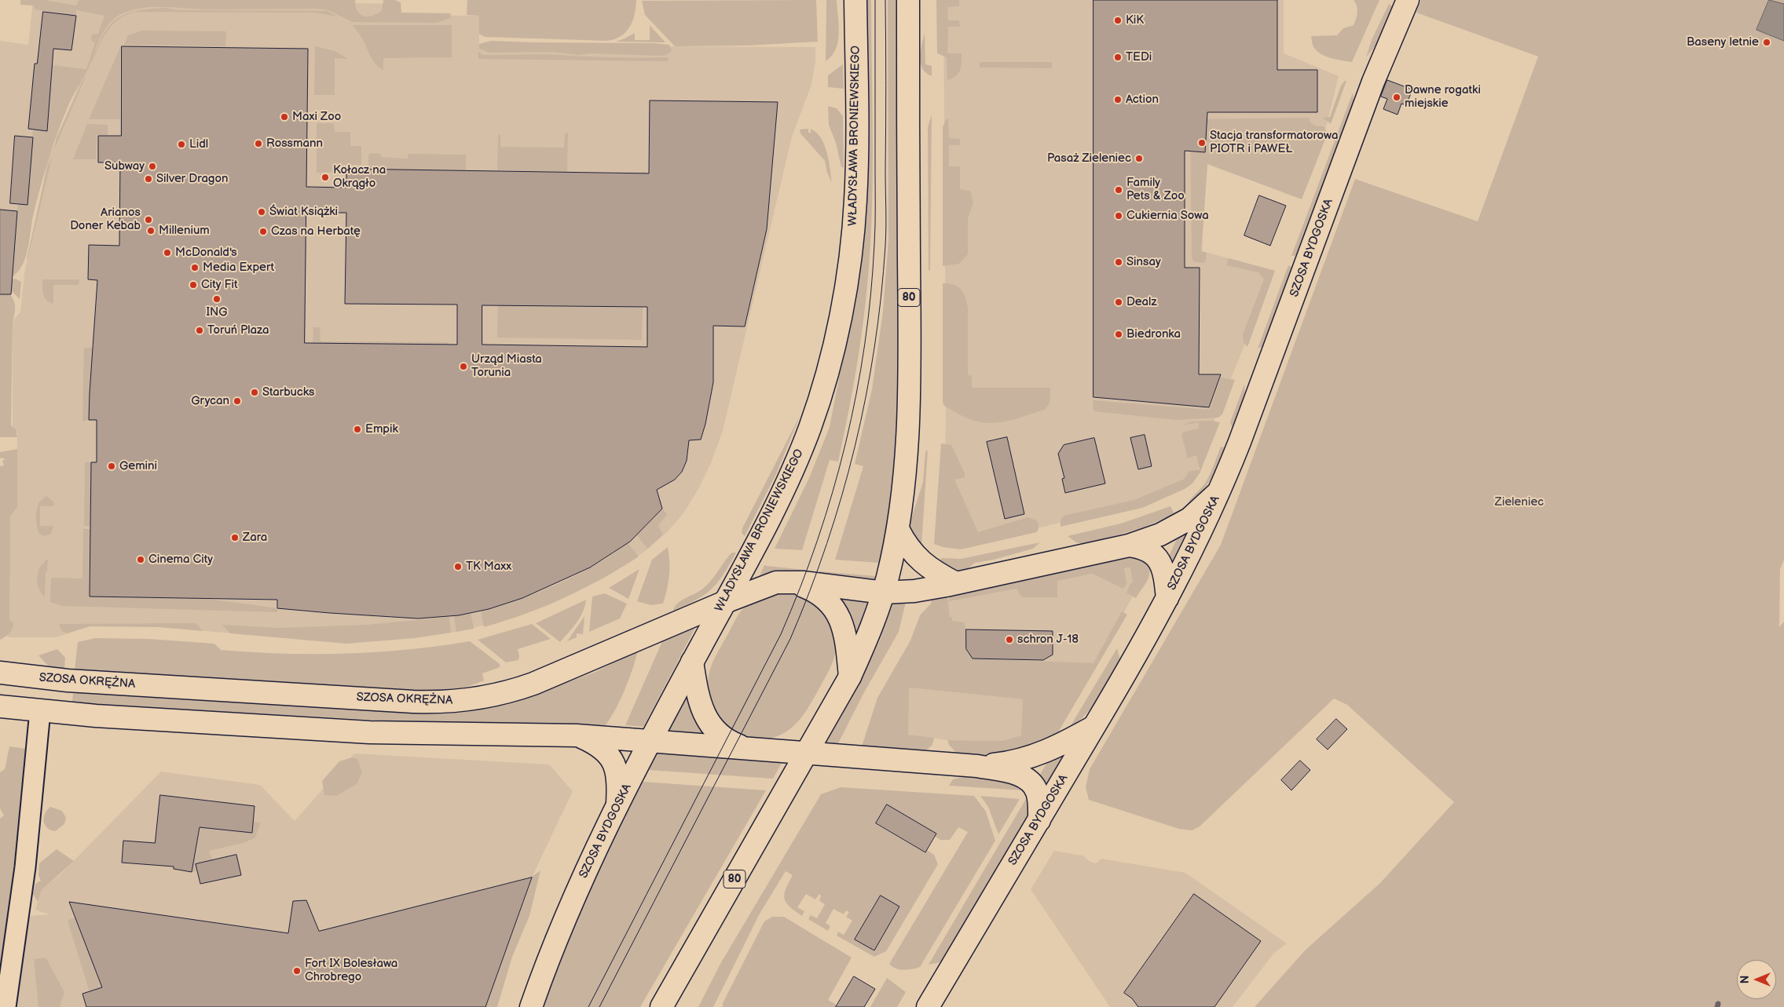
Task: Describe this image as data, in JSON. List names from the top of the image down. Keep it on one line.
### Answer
{"streets":{"street":["WŁADYSŁAWA BRONIEWSKIEGO","SZOSA BYDGOSKA","80","SZOSA OKRĘŻNA"]},"crossings":[["WŁADYSŁAWA BRONIEWSKIEGO","SZOSA BYDGOSKA"],["WŁADYSŁAWA BRONIEWSKIEGO","SZOSA OKRĘŻNA"],["SZOSA BYDGOSKA","SZOSA OKRĘŻNA"],["80","SZOSA OKRĘŻNA"]],"parks":["Zieleniec"],"places":["KiK","Baseny letnie","TEDi","Dawne rogatki miejskie","Action","Maxi Zoo","Stacja transformatorowa PIOTR i PAWEŁ","Rossmann","Lidl","Pasaż Zieleniec","Subway","Kołacz na Okrągło","Silver Dragon","Family Pets & Zoo","Świat Książki","Cukiernia Sowa","Arianos Doner Kebab","Millenium","Czas na Herbatę","McDonald's","Sinsay","Media Expert","City Fit","ING","Dealz","Toruń Plaza","Biedronka","Urząd Miasta Torunia","Starbucks","Grycan","Empik","Gemini","Zara","Cinema City","TK Maxx","schron J-18","Fort IX Bolesława Chrobrego"],"north":"left"}
